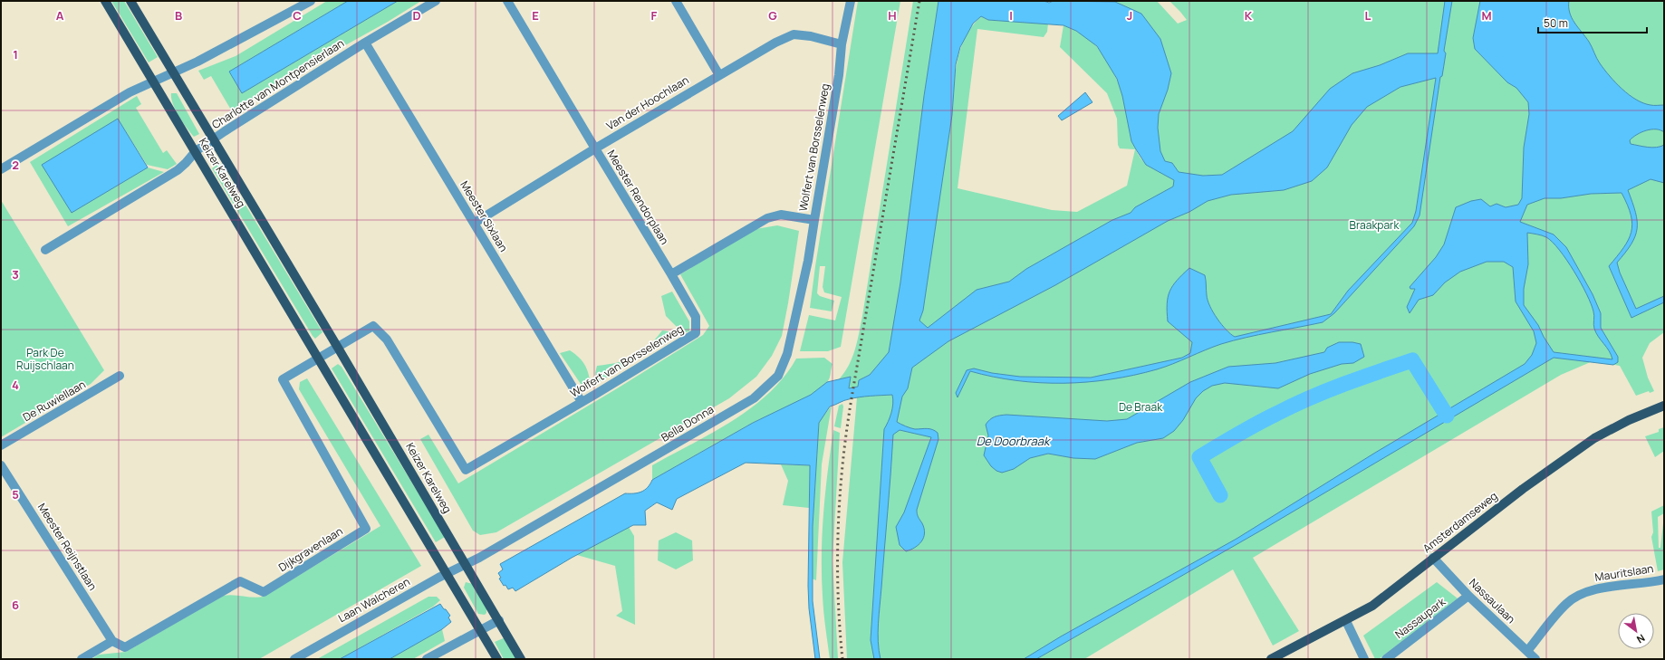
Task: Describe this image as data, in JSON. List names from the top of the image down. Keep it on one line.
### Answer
{"streets":{"main road":["Keizer Karelweg","Amsterdamseweg"],"street":["Charlotte van Montpensierlaan","Van der Hoochlaan","Wolfert van Borsselenweg","Meester Rendorplaan","Meester Sixlaan","De Ruwiellaan","Bella Donna","Meester Reijnstlaan","Dijkgravenlaan","Mauritslaan","Laan Walcheren","Nassaulaan","Nassaupark"]},"crossings":[["Charlotte van Montpensierlaan","Keizer Karelweg"],["Charlotte van Montpensierlaan","Meester Sixlaan"],["Van der Hoochlaan","Wolfert van Borsselenweg"],["Van der Hoochlaan","Meester Rendorplaan"],["Van der Hoochlaan","Meester Sixlaan"],["Wolfert van Borsselenweg","Keizer Karelweg"],["Wolfert van Borsselenweg","Meester Rendorplaan"],["Wolfert van Borsselenweg","Meester Sixlaan"],["Wolfert van Borsselenweg","Bella Donna"],["Keizer Karelweg","Bella Donna"],["Keizer Karelweg","Dijkgravenlaan"],["Keizer Karelweg","Laan Walcheren"],["Bella Donna","Laan Walcheren"],["Amsterdamseweg","Nassaulaan"],["Meester Reijnstlaan","Dijkgravenlaan"],["Mauritslaan","Nassaulaan"],["Nassaulaan","Nassaupark"]],"water":["De Doorbraak"],"parks":["Braakpark","Park De Ruijschlaan","De Braak"],"scale_bar":"50 m","north":"bottom right","grid":{"columns":["A","B","C","D","E","F","G","H","I","J","K","L","M"],"rows":["1","2","3","4","5","6"]}}
